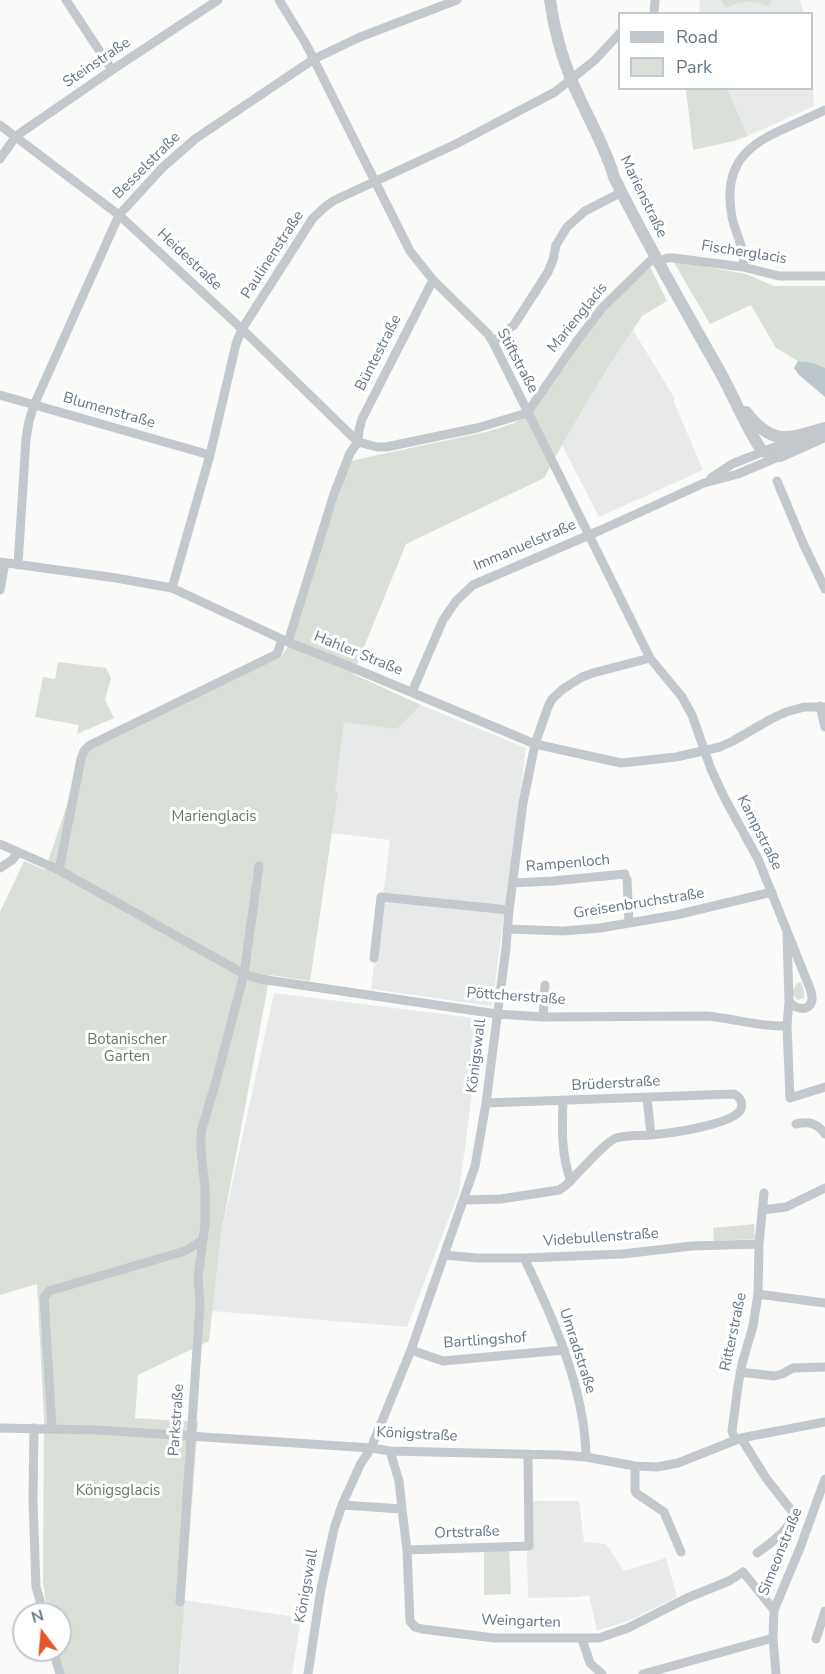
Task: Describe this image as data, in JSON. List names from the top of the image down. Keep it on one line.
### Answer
{"streets":{"street":["Steinstraße","Besselstraße","Marienstraße","Fischerglacis","Paulinenstraße","Heidestraße","Marienglacis","Büntestraße","Stiftstraße","Blumenstraße","Immanuelstraße","Hahler Straße","Kampstraße","Rampenloch","Greisenbruchstraße","Pöttcherstraße","Königswall","Brüderstraße","Videbullenstraße","Ritterstraße","Bartlingshof","Umradstraße","Parkstraße","Königstraße","Ortstraße","Simeonstraße","Weingarten"]},"crossings":[["Steinstraße","Heidestraße"],["Besselstraße","Heidestraße"],["Besselstraße","Stiftstraße"],["Besselstraße","Blumenstraße"],["Besselstraße","Hahler Straße"],["Marienstraße","Fischerglacis"],["Marienstraße","Paulinenstraße"],["Marienstraße","Marienglacis"],["Marienstraße","Immanuelstraße"],["Fischerglacis","Marienglacis"],["Paulinenstraße","Heidestraße"],["Paulinenstraße","Stiftstraße"],["Paulinenstraße","Blumenstraße"],["Paulinenstraße","Hahler Straße"],["Heidestraße","Büntestraße"],["Marienglacis","Stiftstraße"],["Büntestraße","Stiftstraße"],["Stiftstraße","Immanuelstraße"],["Stiftstraße","Hahler Straße"],["Stiftstraße","Kampstraße"],["Stiftstraße","Königswall"],["Immanuelstraße","Hahler Straße"],["Hahler Straße","Kampstraße"],["Hahler Straße","Königswall"],["Kampstraße","Greisenbruchstraße"],["Kampstraße","Pöttcherstraße"],["Rampenloch","Greisenbruchstraße"],["Rampenloch","Königswall"],["Greisenbruchstraße","Königswall"],["Pöttcherstraße","Königswall"],["Königswall","Brüderstraße"],["Königswall","Videbullenstraße"],["Königswall","Bartlingshof"],["Königswall","Königstraße"],["Videbullenstraße","Ritterstraße"],["Videbullenstraße","Umradstraße"],["Ritterstraße","Königstraße"],["Bartlingshof","Umradstraße"],["Umradstraße","Königstraße"],["Parkstraße","Königstraße"],["Königstraße","Ortstraße"],["Königstraße","Weingarten"],["Ortstraße","Weingarten"],["Simeonstraße","Weingarten"]],"parks":["Marienglacis","Botanischer Garten","Königsglacis"],"legend":["Road","Park"],"north":"top"}
